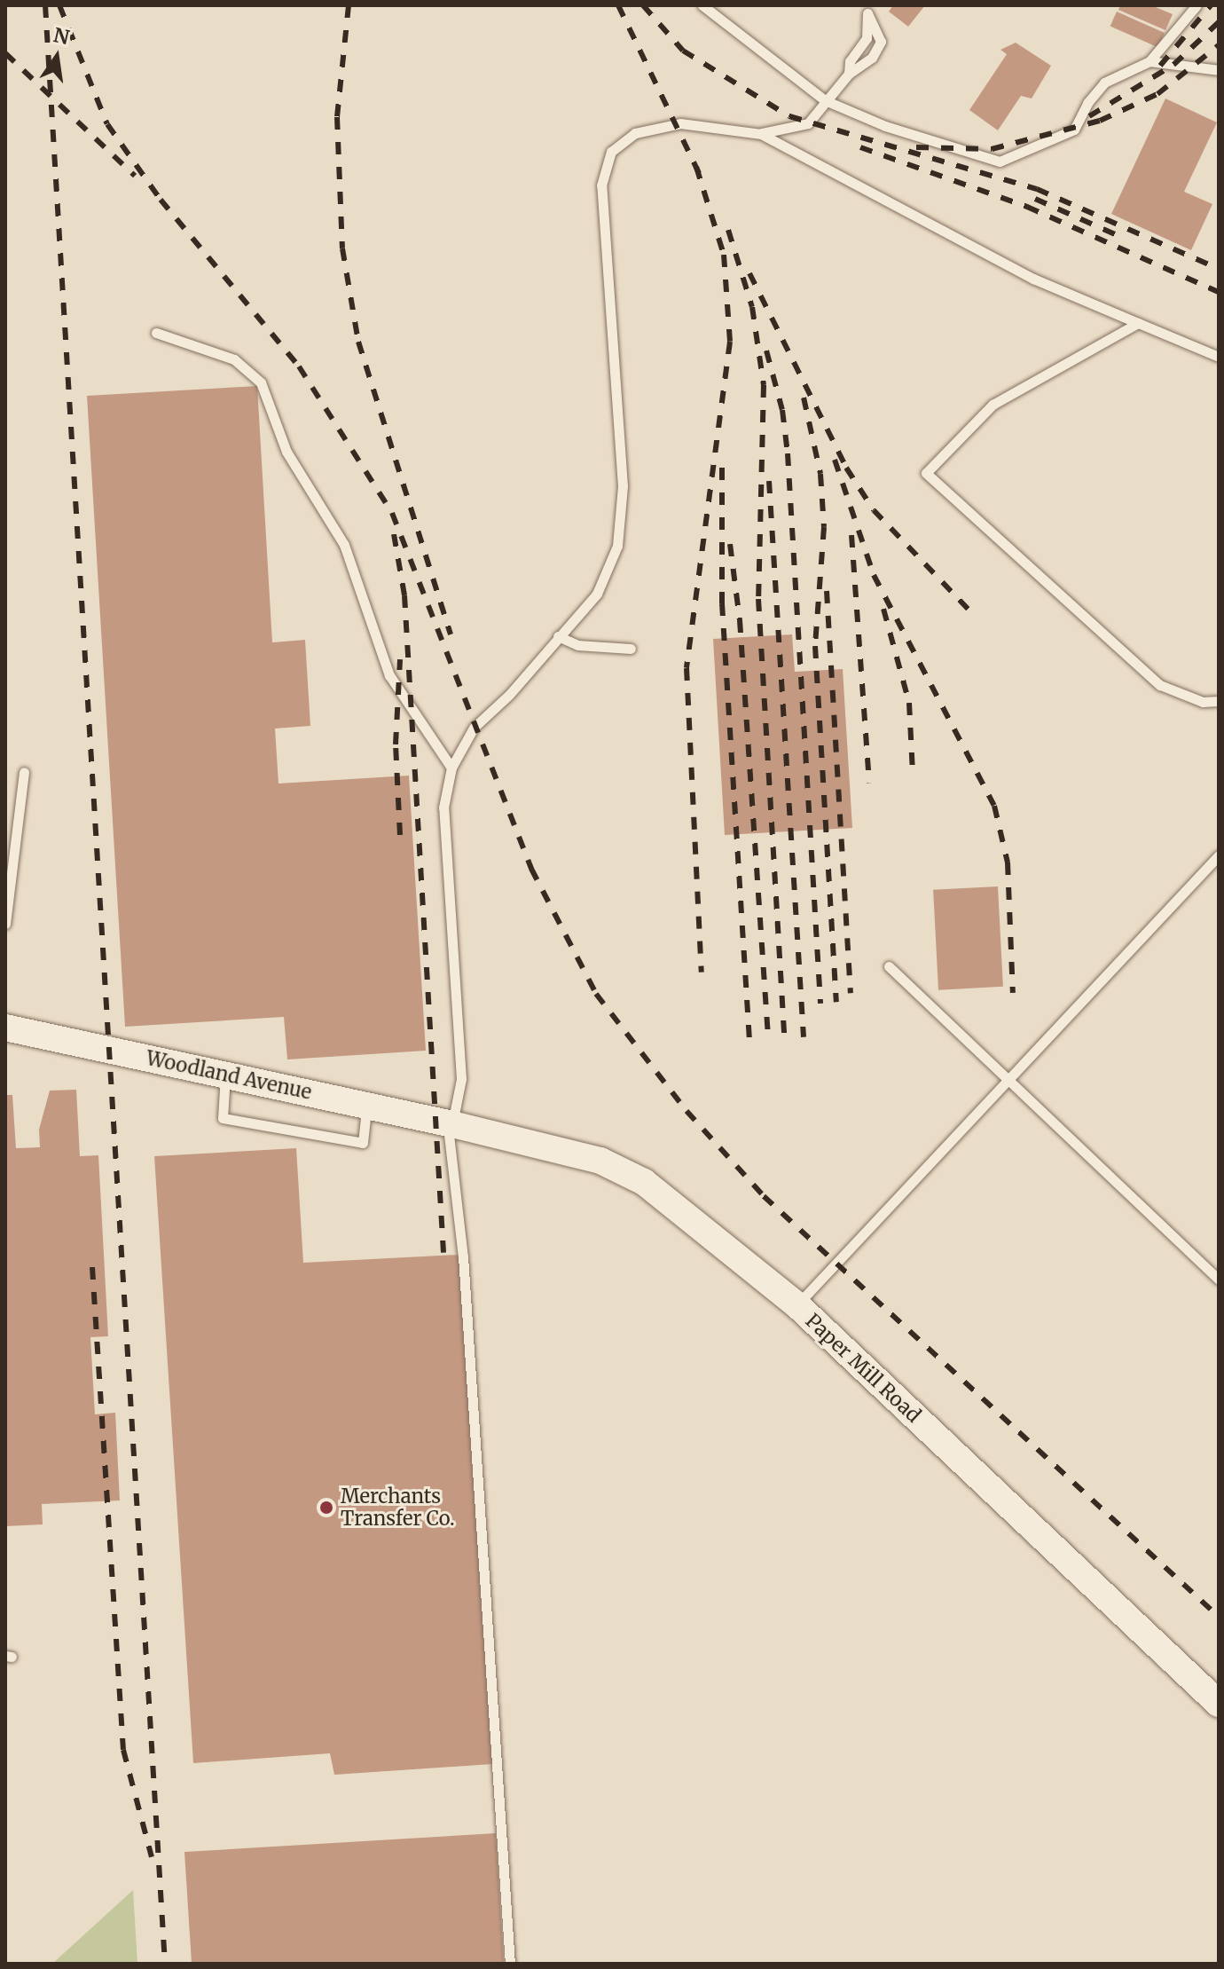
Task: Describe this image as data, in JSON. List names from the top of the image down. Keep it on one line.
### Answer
{"streets":{"street":["Woodland Avenue","Paper Mill Road"]},"crossings":[["Woodland Avenue","Paper Mill Road"]],"places":["Merchants Transfer Co."],"north":"top"}
